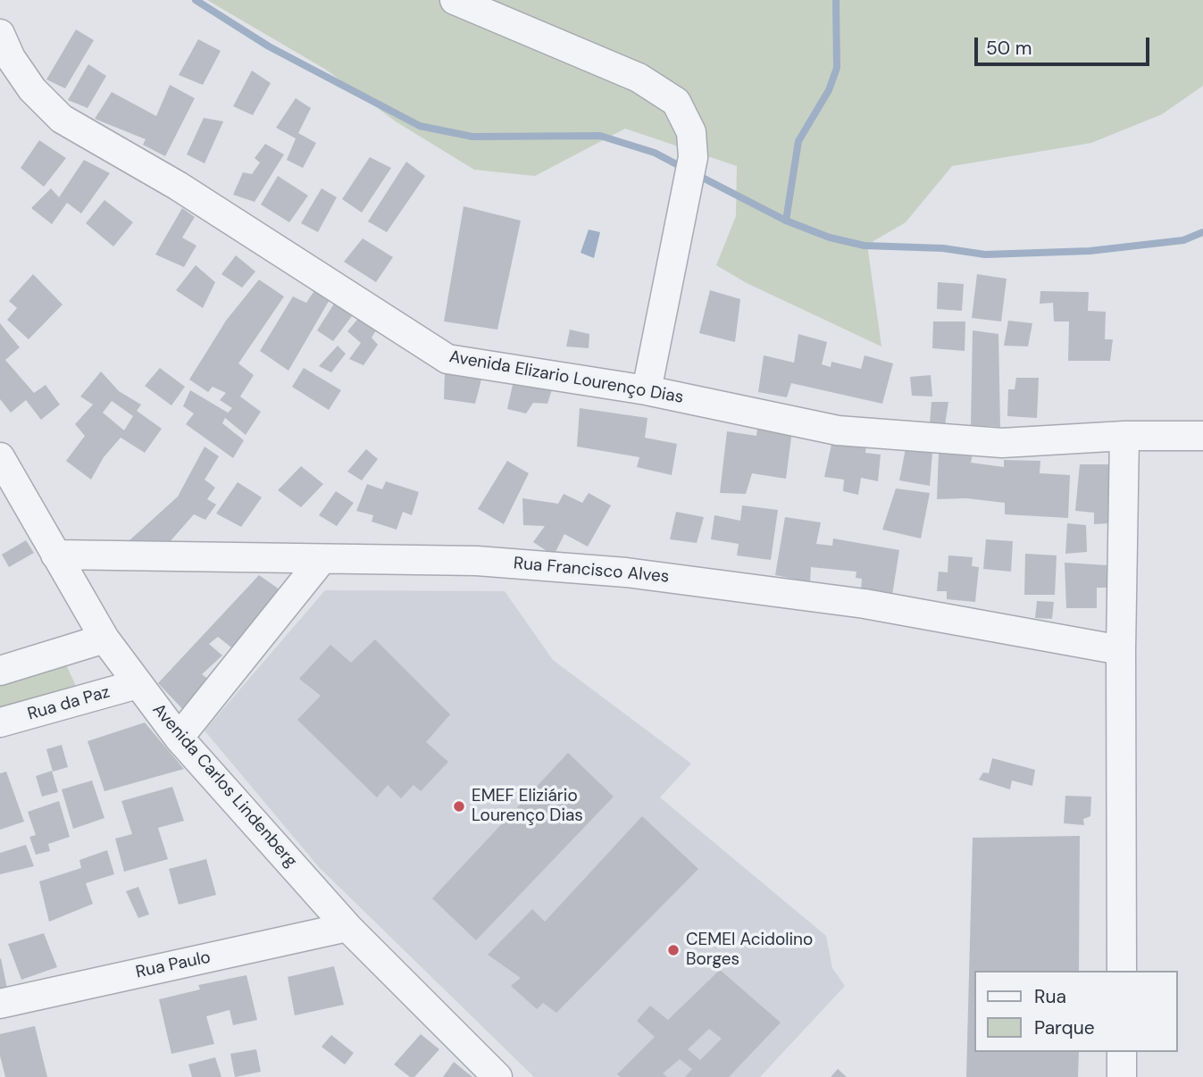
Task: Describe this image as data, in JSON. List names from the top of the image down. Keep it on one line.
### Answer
{"streets":{"street":["Avenida Elizario Lourenço Dias","Rua Francisco Alves","Rua da Paz","Avenida Carlos Lindenberg","Rua Paulo"]},"crossings":[["Rua Francisco Alves","Avenida Carlos Lindenberg"],["Rua da Paz","Avenida Carlos Lindenberg"],["Avenida Carlos Lindenberg","Rua Paulo"]],"places":["EMEF Eliziário Lourenço Dias","CEMEI Acidolino Borges"],"legend":["Rua","Parque"],"scale_bar":"50 m"}
